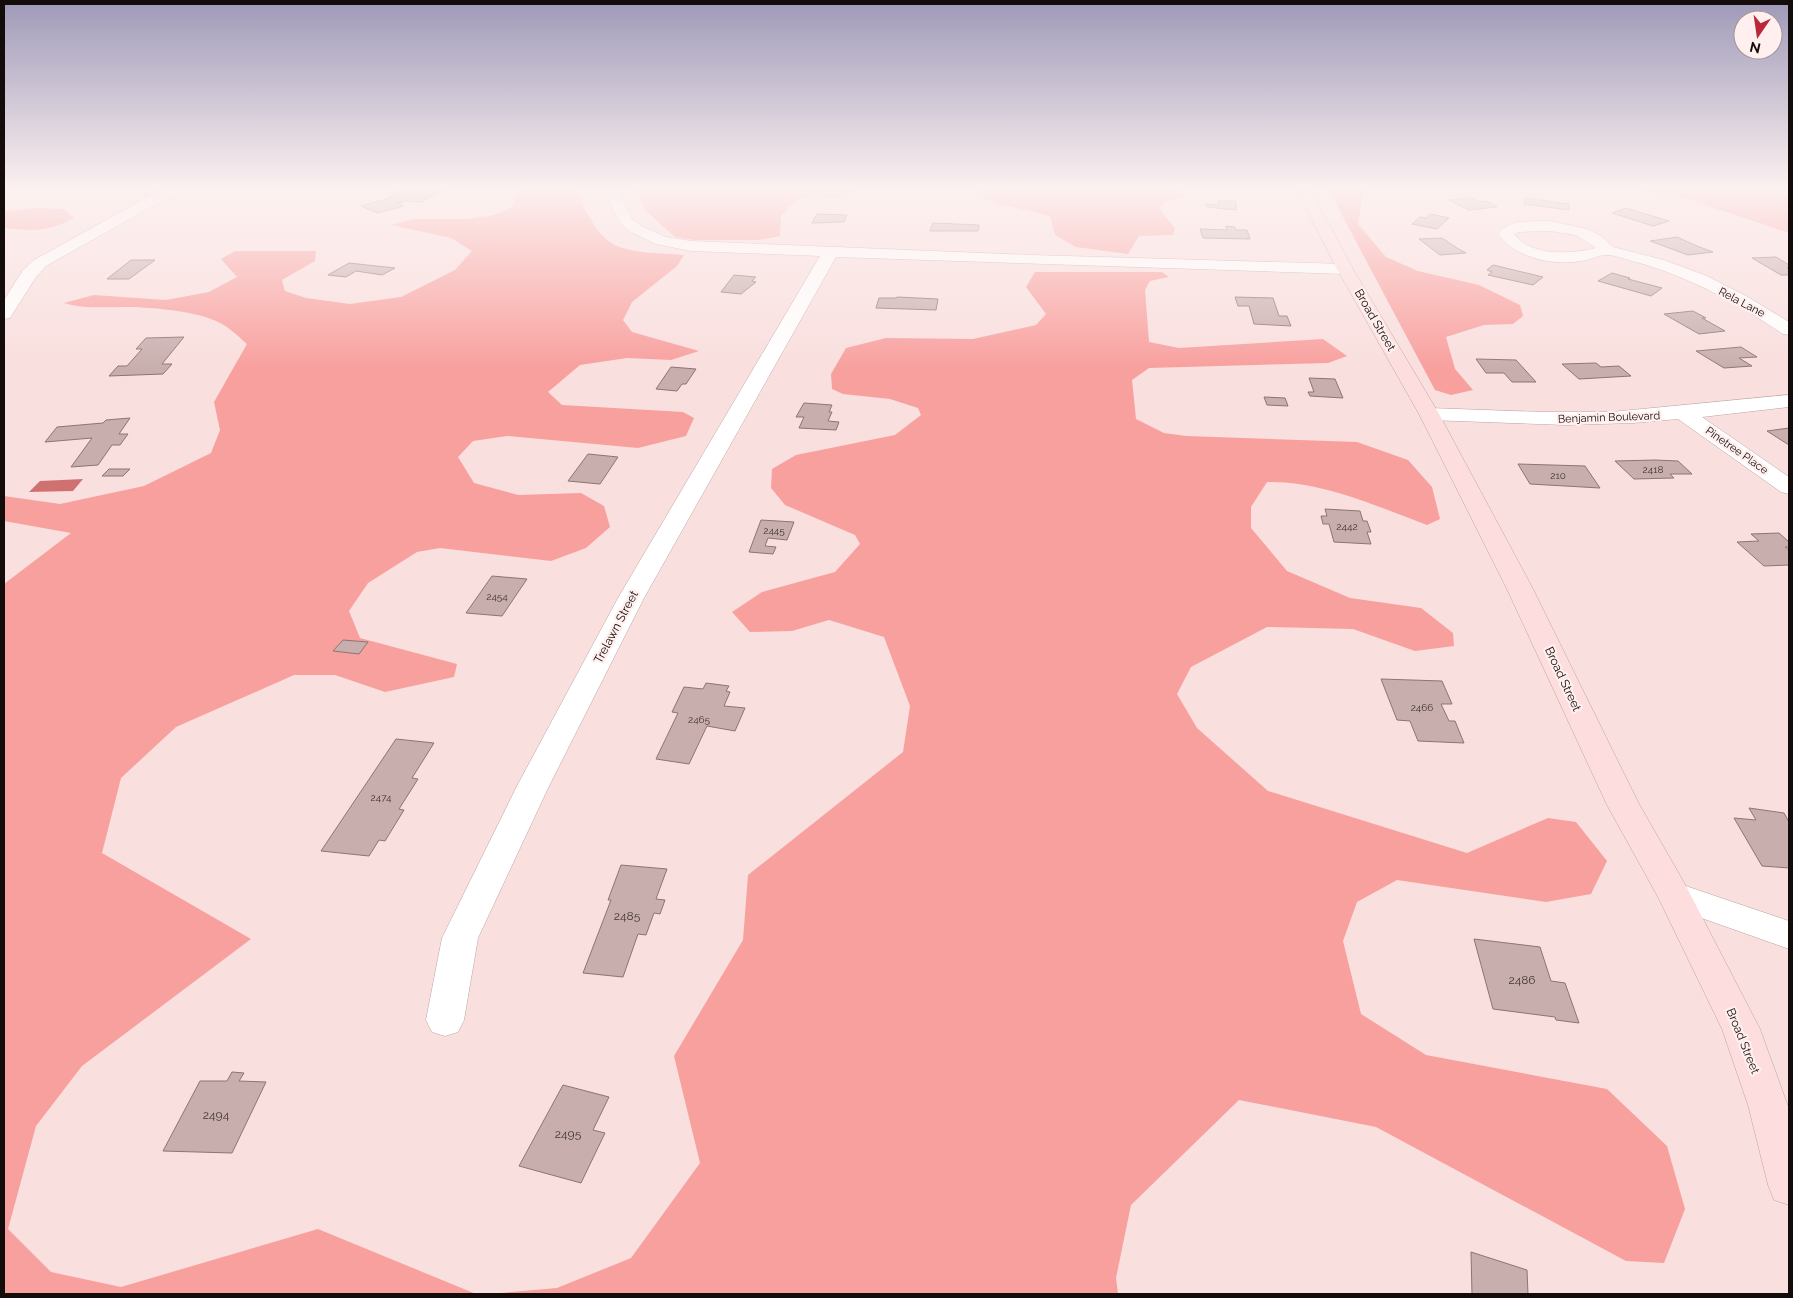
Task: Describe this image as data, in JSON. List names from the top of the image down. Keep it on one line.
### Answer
{"streets":{"street":["Rela Lane","Broad Street","Benjamin Boulevard","Pinetree Place","Trelawn Street"]},"crossings":[["Broad Street","Benjamin Boulevard"],["Benjamin Boulevard","Pinetree Place"]],"house_numbers":["2418","210","2442","2445","2454","2466","2465","2474","2485","2486","2494","2495"],"north":"bottom"}
